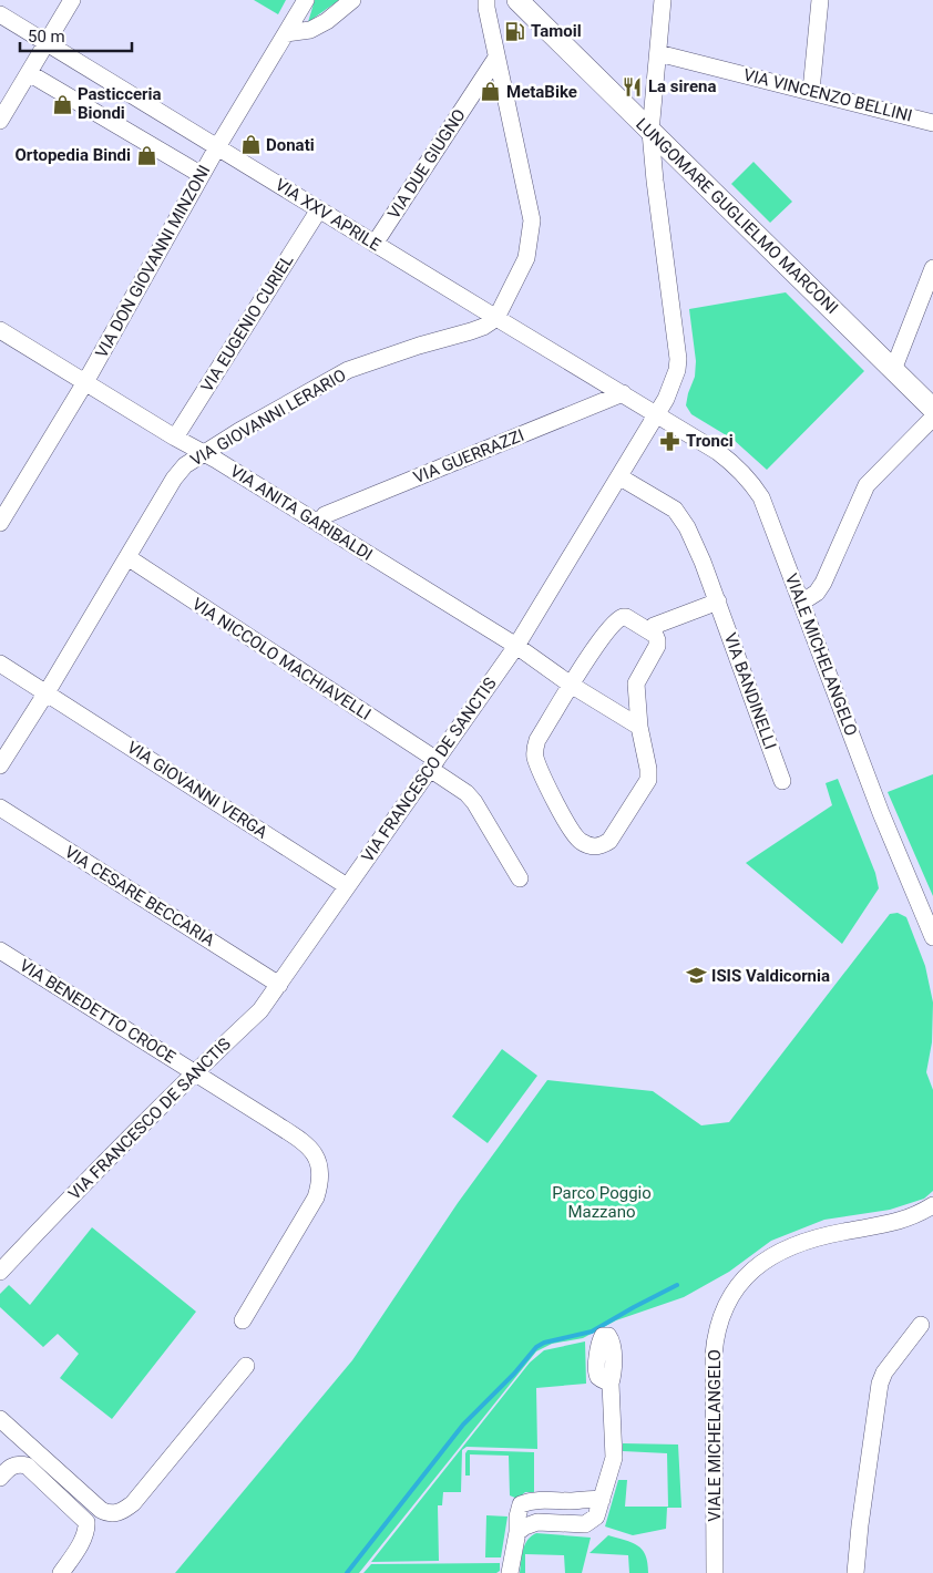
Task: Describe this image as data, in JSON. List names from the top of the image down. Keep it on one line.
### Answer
{"streets":{"street":["VIA VINCENZO BELLINI","VIA DUE GIUGNO","VIA XXV APRILE","LUNGOMARE GUGLIELMO MARCONI","VIA DON GIOVANNI MINZONI","VIA EUGENIO CURIEL","VIA GIOVANNI LERARIO","VIA GUERRAZZI","VIA ANITA GARIBALDI","VIALE MICHELANGELO","VIA NICCOLO MACHIAVELLI","VIA BANDINELLI","VIA FRANCESCO DE SANCTIS","VIA GIOVANNI VERGA","VIA CESARE BECCARIA","VIA BENEDETTO CROCE"]},"crossings":[["VIA VINCENZO BELLINI","VIA FRANCESCO DE SANCTIS"],["VIA DUE GIUGNO","VIA XXV APRILE"],["VIA XXV APRILE","VIA DON GIOVANNI MINZONI"],["VIA XXV APRILE","VIA EUGENIO CURIEL"],["VIA XXV APRILE","VIA GIOVANNI LERARIO"],["VIA XXV APRILE","VIA GUERRAZZI"],["VIA XXV APRILE","VIALE MICHELANGELO"],["VIA XXV APRILE","VIA FRANCESCO DE SANCTIS"],["LUNGOMARE GUGLIELMO MARCONI","VIA FRANCESCO DE SANCTIS"],["VIA DON GIOVANNI MINZONI","VIA ANITA GARIBALDI"],["VIA EUGENIO CURIEL","VIA ANITA GARIBALDI"],["VIA GIOVANNI LERARIO","VIA ANITA GARIBALDI"],["VIA GIOVANNI LERARIO","VIA NICCOLO MACHIAVELLI"],["VIA GIOVANNI LERARIO","VIA GIOVANNI VERGA"],["VIA GUERRAZZI","VIA ANITA GARIBALDI"],["VIA ANITA GARIBALDI","VIA FRANCESCO DE SANCTIS"],["VIALE MICHELANGELO","VIA FRANCESCO DE SANCTIS"],["VIA NICCOLO MACHIAVELLI","VIA FRANCESCO DE SANCTIS"],["VIA BANDINELLI","VIA FRANCESCO DE SANCTIS"],["VIA FRANCESCO DE SANCTIS","VIA GIOVANNI VERGA"],["VIA FRANCESCO DE SANCTIS","VIA CESARE BECCARIA"],["VIA FRANCESCO DE SANCTIS","VIA BENEDETTO CROCE"]],"parks":["Parco Poggio Mazzano"],"places":{"fuel station":["Tamoil"],"restaurant":["La sirena"],"shop":["MetaBike","Pasticceria Biondi","Donati","Ortopedia Bindi"],"pharmacy":["Tronci"],"school or university":["ISIS Valdicornia"]},"scale_bar":"50 m"}
